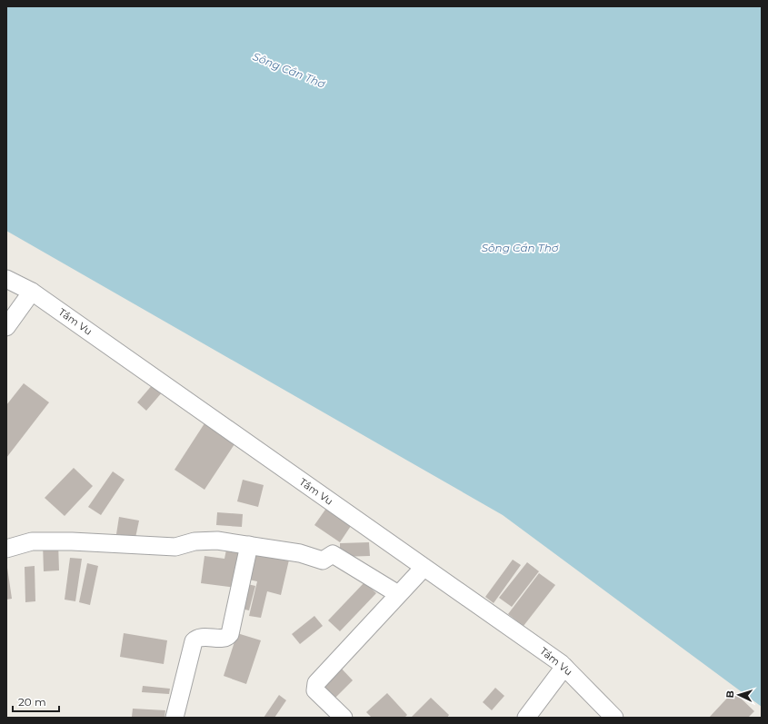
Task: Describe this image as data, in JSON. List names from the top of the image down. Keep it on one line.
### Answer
{"streets":{"street":["Tầm Vu"]},"water":["Sông Cần Thơ"],"scale_bar":"20 m","north":"left"}
